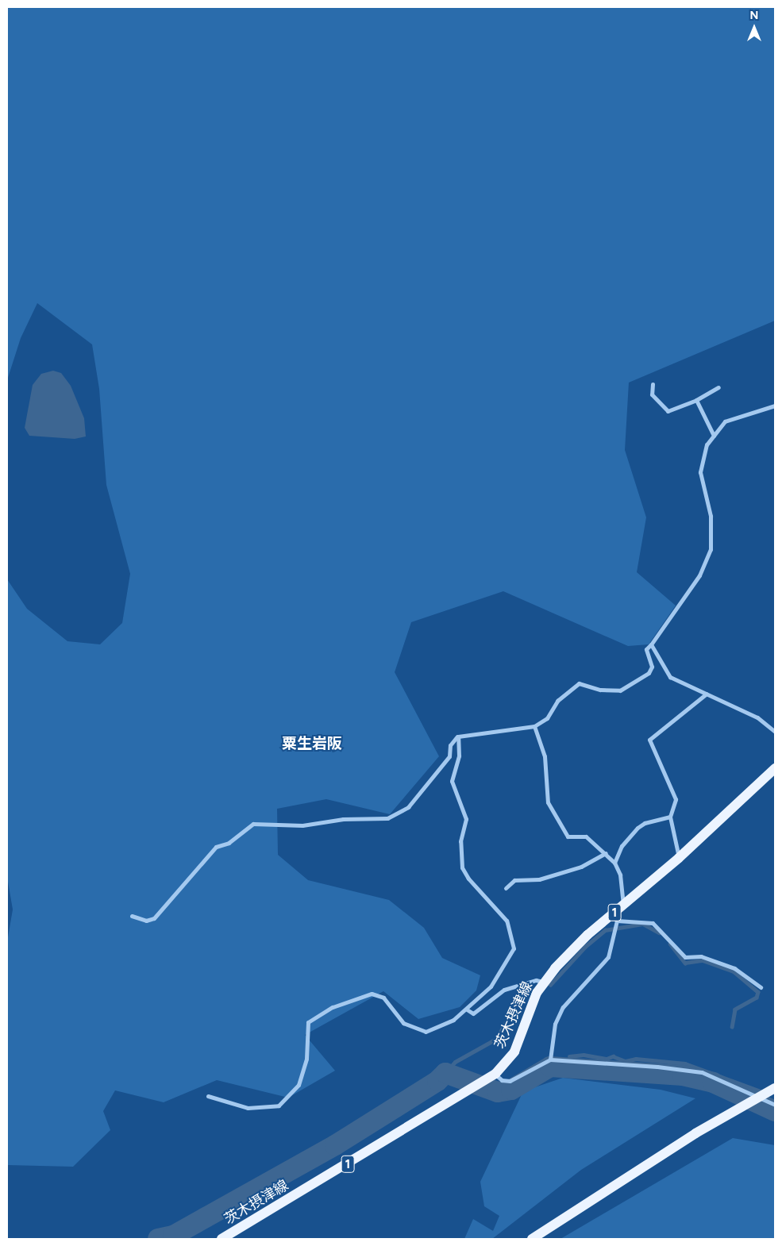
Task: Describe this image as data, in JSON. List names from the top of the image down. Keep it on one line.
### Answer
{"streets":{"main road":["1","茨木摂津線"]},"districts":["粟生岩阪"],"north":"top"}
